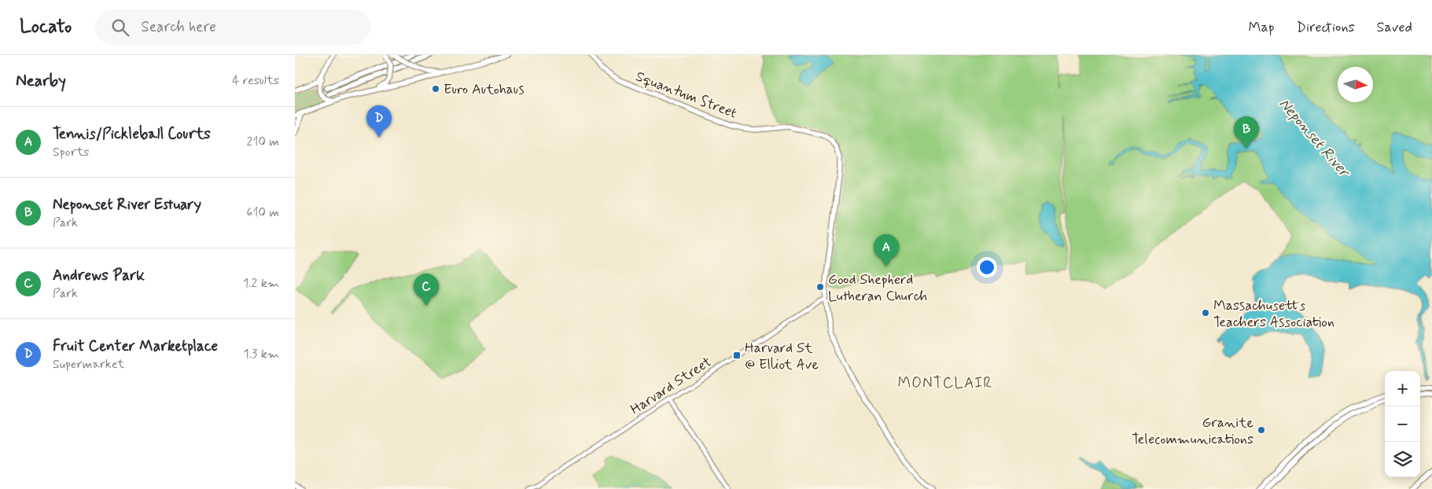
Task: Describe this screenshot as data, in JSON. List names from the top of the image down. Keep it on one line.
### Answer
{"streets":{"main road":["Squantum Street"],"street":["Harvard Street"]},"crossings":[["Squantum Street","Harvard Street"]],"districts":["MONTCLAIR"],"water":["Neponset River"],"places":{"other":["Euro Autohaus","Good Shepherd Lutheran Church","Massachusetts Teachers Association","Granite Telecommunications"],"transit":["Harvard St @ Elliot Ave"]},"north":"right","page":{"header":"Locato","search":"Search here","nav":["Map","Directions","Saved"],"heading":["Nearby","4 results"],"pins":["D","B","A","C"],"list":[{"mark":"A","name":"Tennis/Pickleball Courts","note":"Sports","value":"210 m"},{"mark":"B","name":"Neponset River Estuary","note":"Park","value":"610 m"},{"mark":"C","name":"Andrews Park","note":"Park","value":"1.2 km"},{"mark":"D","name":"Fruit Center Marketplace","note":"Supermarket","value":"1.3 km"}],"map_buttons":["+","−"]}}
